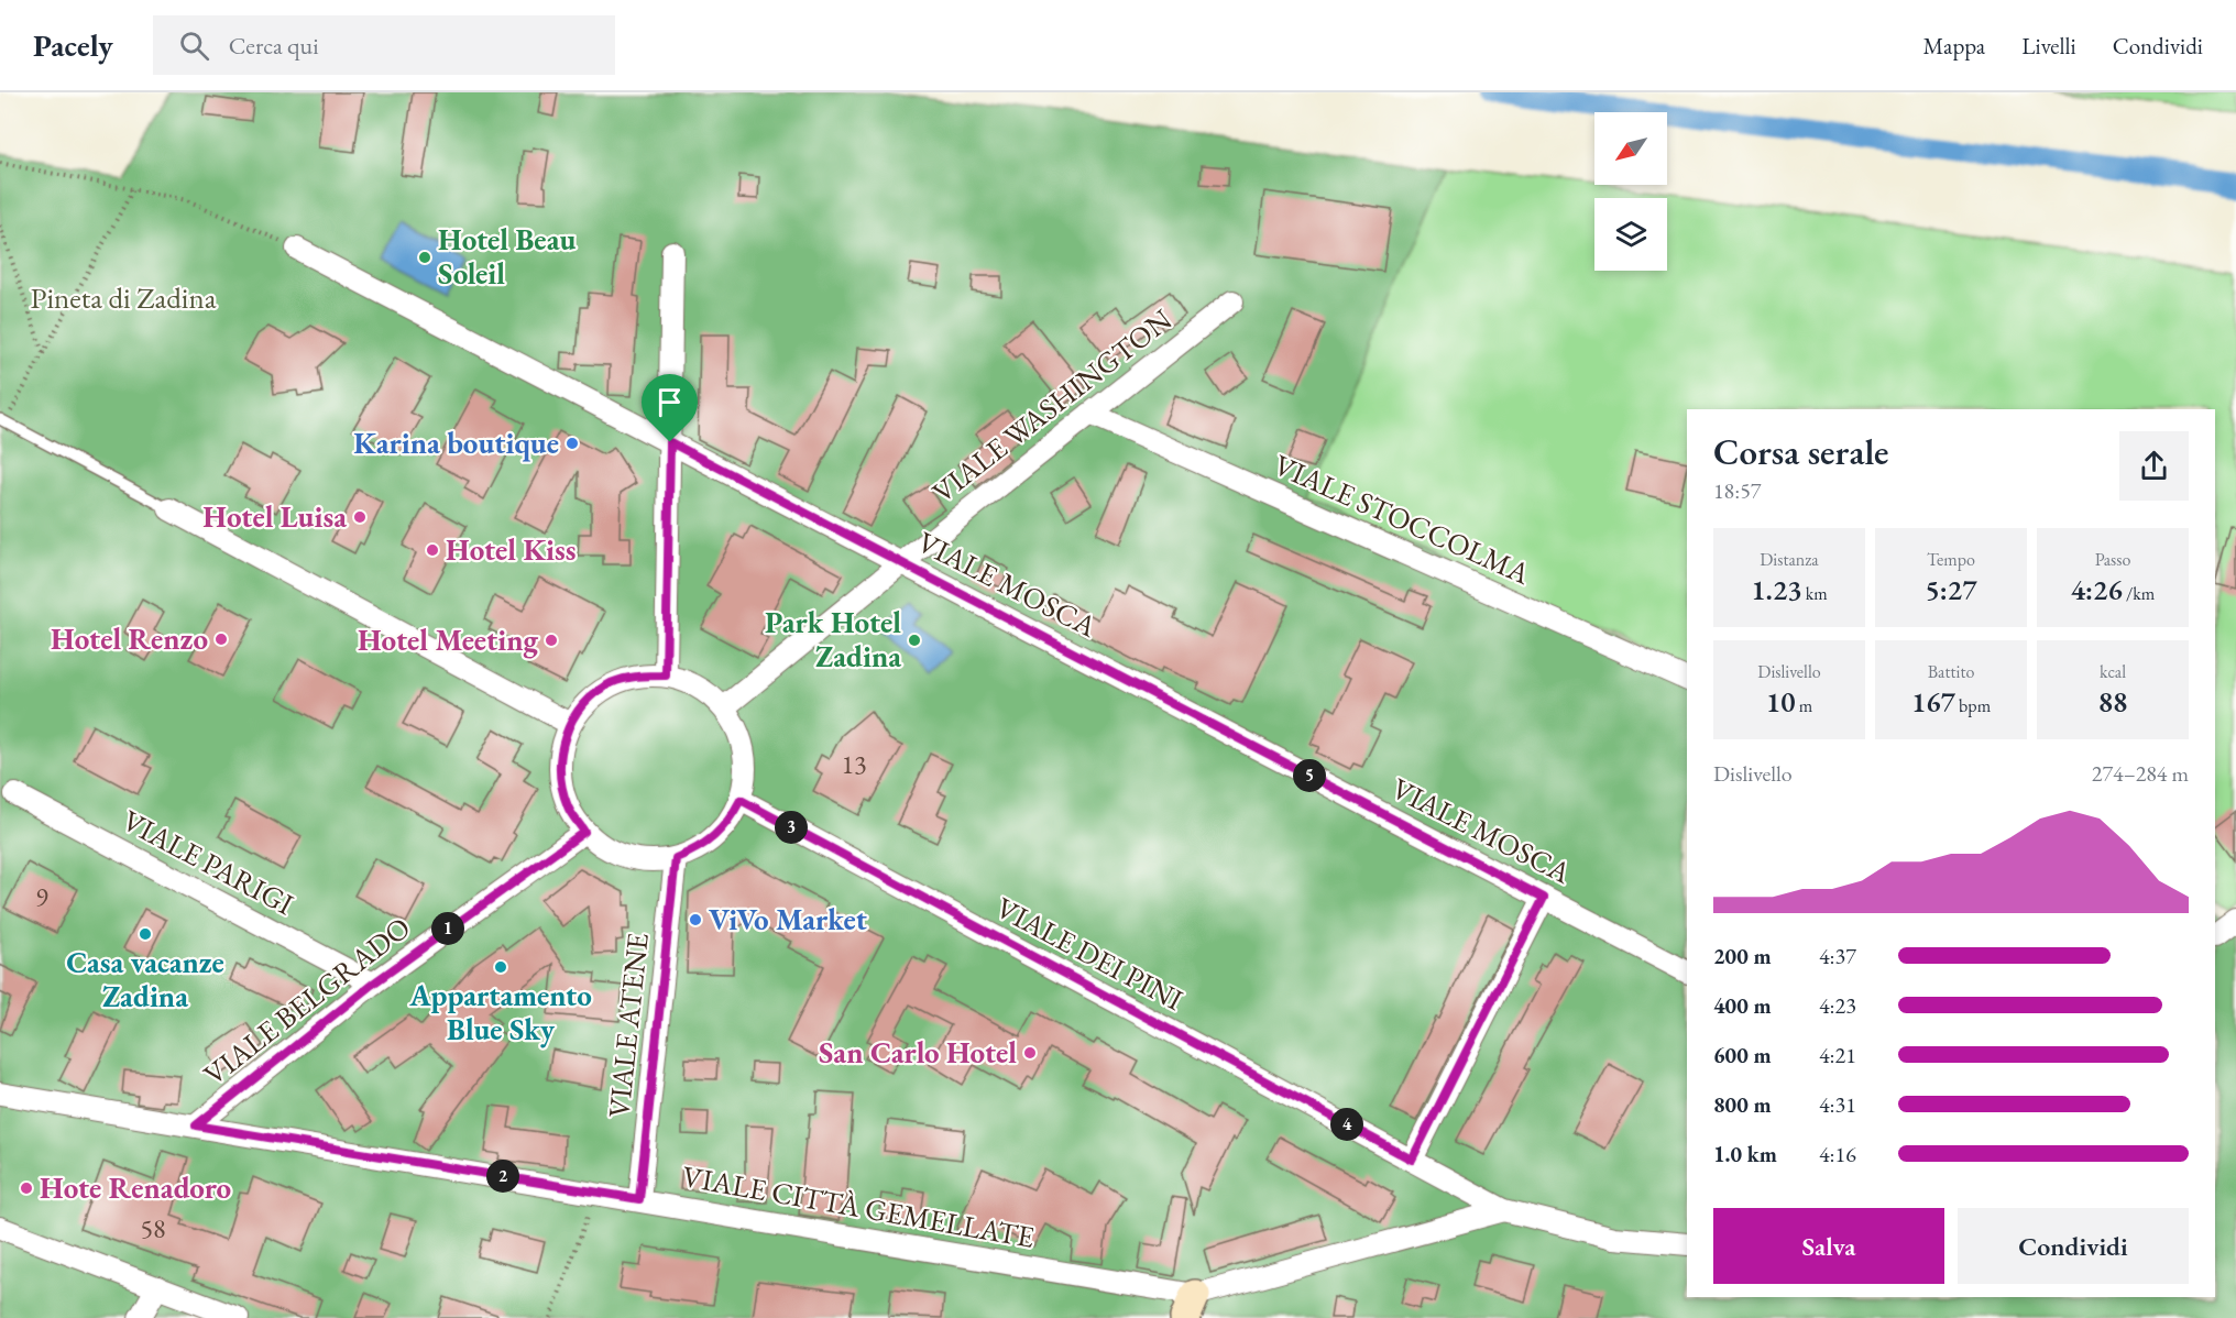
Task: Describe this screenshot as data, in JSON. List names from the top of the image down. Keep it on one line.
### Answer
{"streets":{"street":["VIALE WASHINGTON","VIALE STOCCOLMA","VIALE MOSCA","VIALE PARIGI","VIALE DEI PINI","VIALE BELGRADO","VIALE ATENE","VIALE CITTÀ GEMELLATE"]},"crossings":[["VIALE WASHINGTON","VIALE STOCCOLMA"],["VIALE WASHINGTON","VIALE MOSCA"],["VIALE WASHINGTON","VIALE DEI PINI"],["VIALE WASHINGTON","VIALE BELGRADO"],["VIALE WASHINGTON","VIALE ATENE"],["VIALE PARIGI","VIALE BELGRADO"],["VIALE DEI PINI","VIALE BELGRADO"],["VIALE DEI PINI","VIALE ATENE"],["VIALE DEI PINI","VIALE CITTÀ GEMELLATE"],["VIALE BELGRADO","VIALE ATENE"],["VIALE BELGRADO","VIALE CITTÀ GEMELLATE"],["VIALE ATENE","VIALE CITTÀ GEMELLATE"]],"parks":["Pineta di Zadina"],"places":["Hotel Beau Soleil","Karina boutique","Hotel Luisa","Hotel Kiss","Hotel Renzo","Hotel Meeting","Park Hotel Zadina","ViVo Market","Casa vacanze Zadina","Appartamento Blue Sky","San Carlo Hotel","Hote Renadoro"],"house_numbers":["13","9","58"],"north":"bottom left","page":{"header":"Pacely","search":"Cerca qui","nav":["Mappa","Livelli","Condividi"],"heading":["Corsa serale","18:57"],"stats":[["Distanza","1.23 km"],["Tempo","5:27"],["Passo","4:26 /km"],["Dislivello","10 m"],["Battito","167 bpm"],["kcal","88"]],"chart":["Dislivello","274–284 m"],"pins":["5","3","1","4","2"],"list":[{"name":"200 m","note":"4:37"},{"name":"400 m","note":"4:23"},{"name":"600 m","note":"4:21"},{"name":"800 m","note":"4:31"},{"name":"1.0 km","note":"4:16"}],"buttons":["Salva","Condividi"]}}
